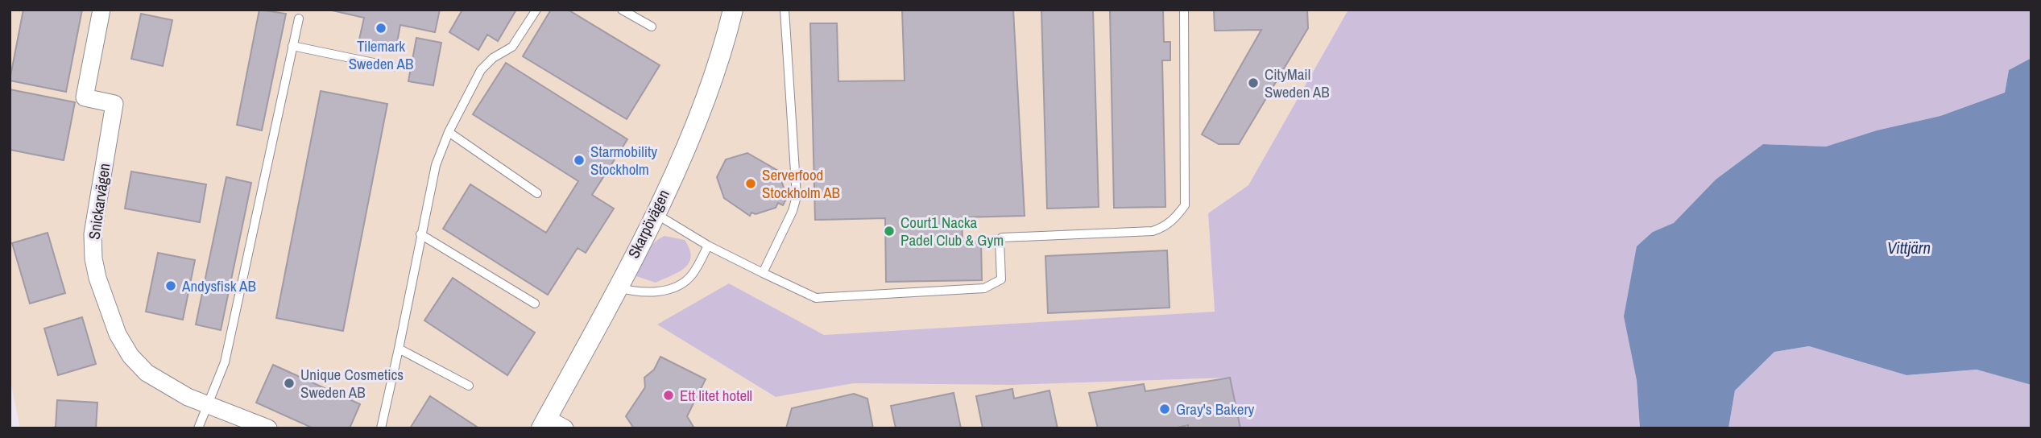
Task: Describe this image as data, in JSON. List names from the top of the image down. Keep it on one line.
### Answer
{"streets":{"street":["Snickarvägen","Skarpövägen"]},"water":["Vittjärn"],"places":["Tilemark Sweden AB","CityMail Sweden AB","Starmobility Stockholm","Serverfood Stockholm AB","Court1 Nacka Padel Club & Gym","Andysfisk AB","Unique Cosmetics Sweden AB","Ett litet hotell","Gray's Bakery"]}
